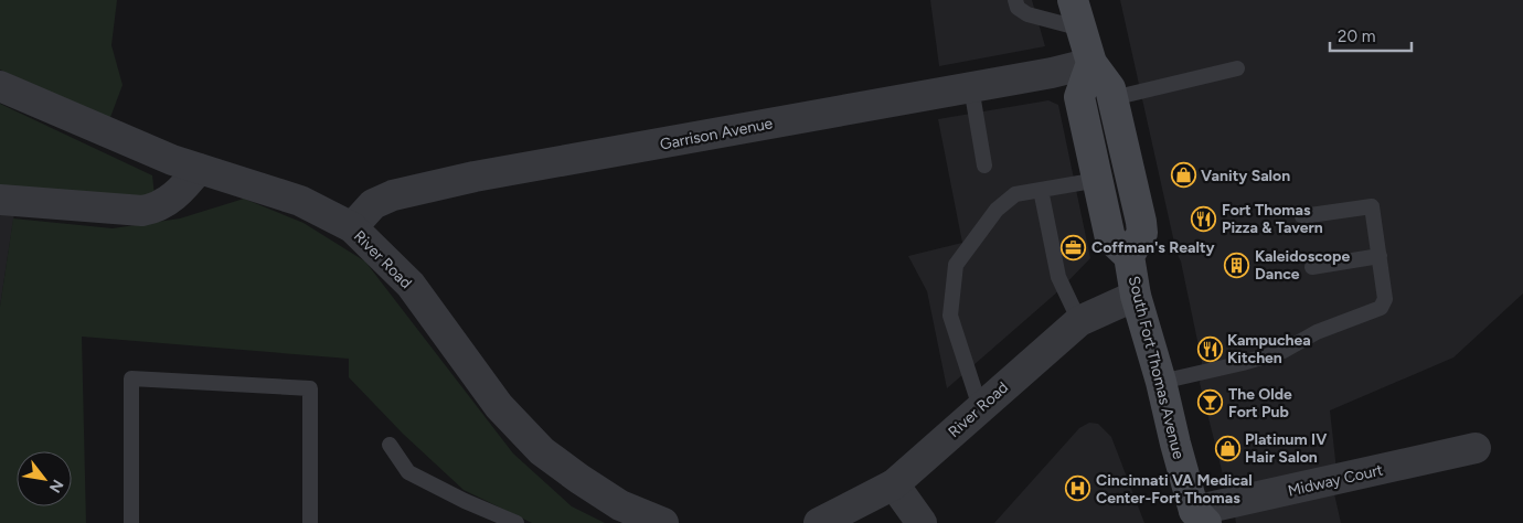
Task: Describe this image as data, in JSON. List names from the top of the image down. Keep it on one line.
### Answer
{"streets":{"main road":["South Fort Thomas Avenue"],"street":["Garrison Avenue","River Road","Midway Court"]},"crossings":[["Garrison Avenue","River Road"],["Garrison Avenue","South Fort Thomas Avenue"],["River Road","South Fort Thomas Avenue"],["South Fort Thomas Avenue","Midway Court"]],"places":{"shop":["Vanity Salon","Platinum IV Hair Salon"],"restaurant":["Fort Thomas Pizza & Tavern","Kampuchea Kitchen"],"office":["Coffman's Realty"],"building":["Kaleidoscope Dance"],"bar":["The Olde Fort Pub"],"hospital":["Cincinnati VA Medical Center-Fort Thomas"]},"scale_bar":"20 m","north":"bottom right"}
